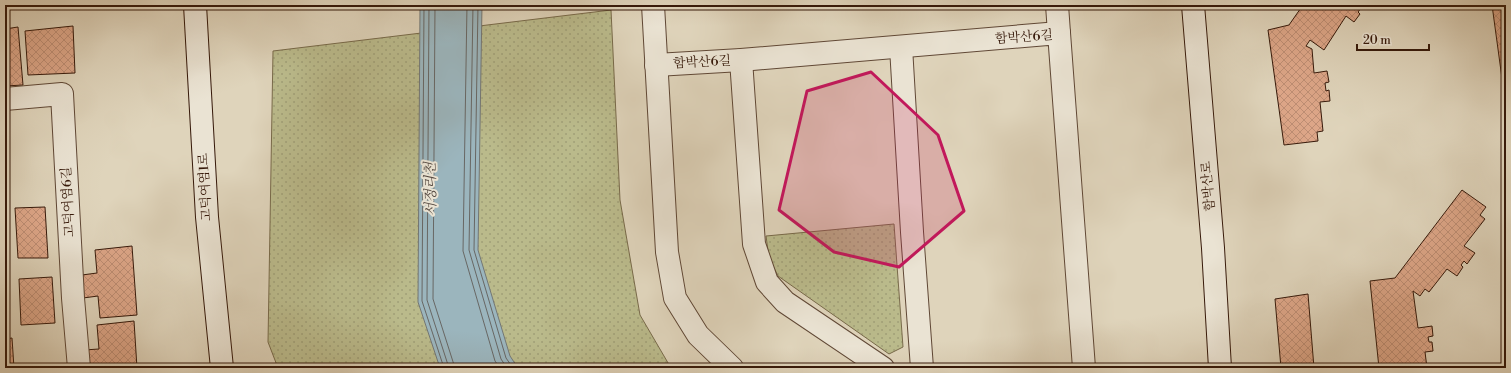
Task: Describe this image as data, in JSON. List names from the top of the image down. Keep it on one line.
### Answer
{"streets":{"street":["함박산6길","함박산로","고덕여염1로","고덕여염6길"]},"water":["서정리천"],"scale_bar":"20 m"}
